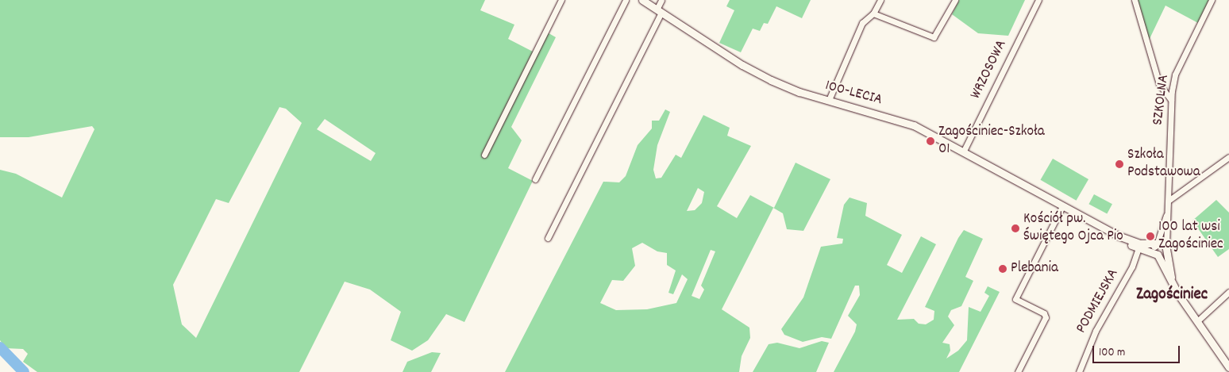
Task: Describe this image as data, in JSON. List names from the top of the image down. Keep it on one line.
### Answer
{"streets":{"street":["WRZOSOWA","100-LECIA","SZKOLNA","PODMIEJSKA"]},"crossings":[["WRZOSOWA","100-LECIA"],["100-LECIA","PODMIEJSKA"]],"districts":["Zagościniec"],"places":["Zagościniec-Szkoła 01","Szkoła Podstawowa","Kościół pw. Świętego Ojca Pio","100 lat wsi Zagościniec","Plebania"],"scale_bar":"100 m"}
